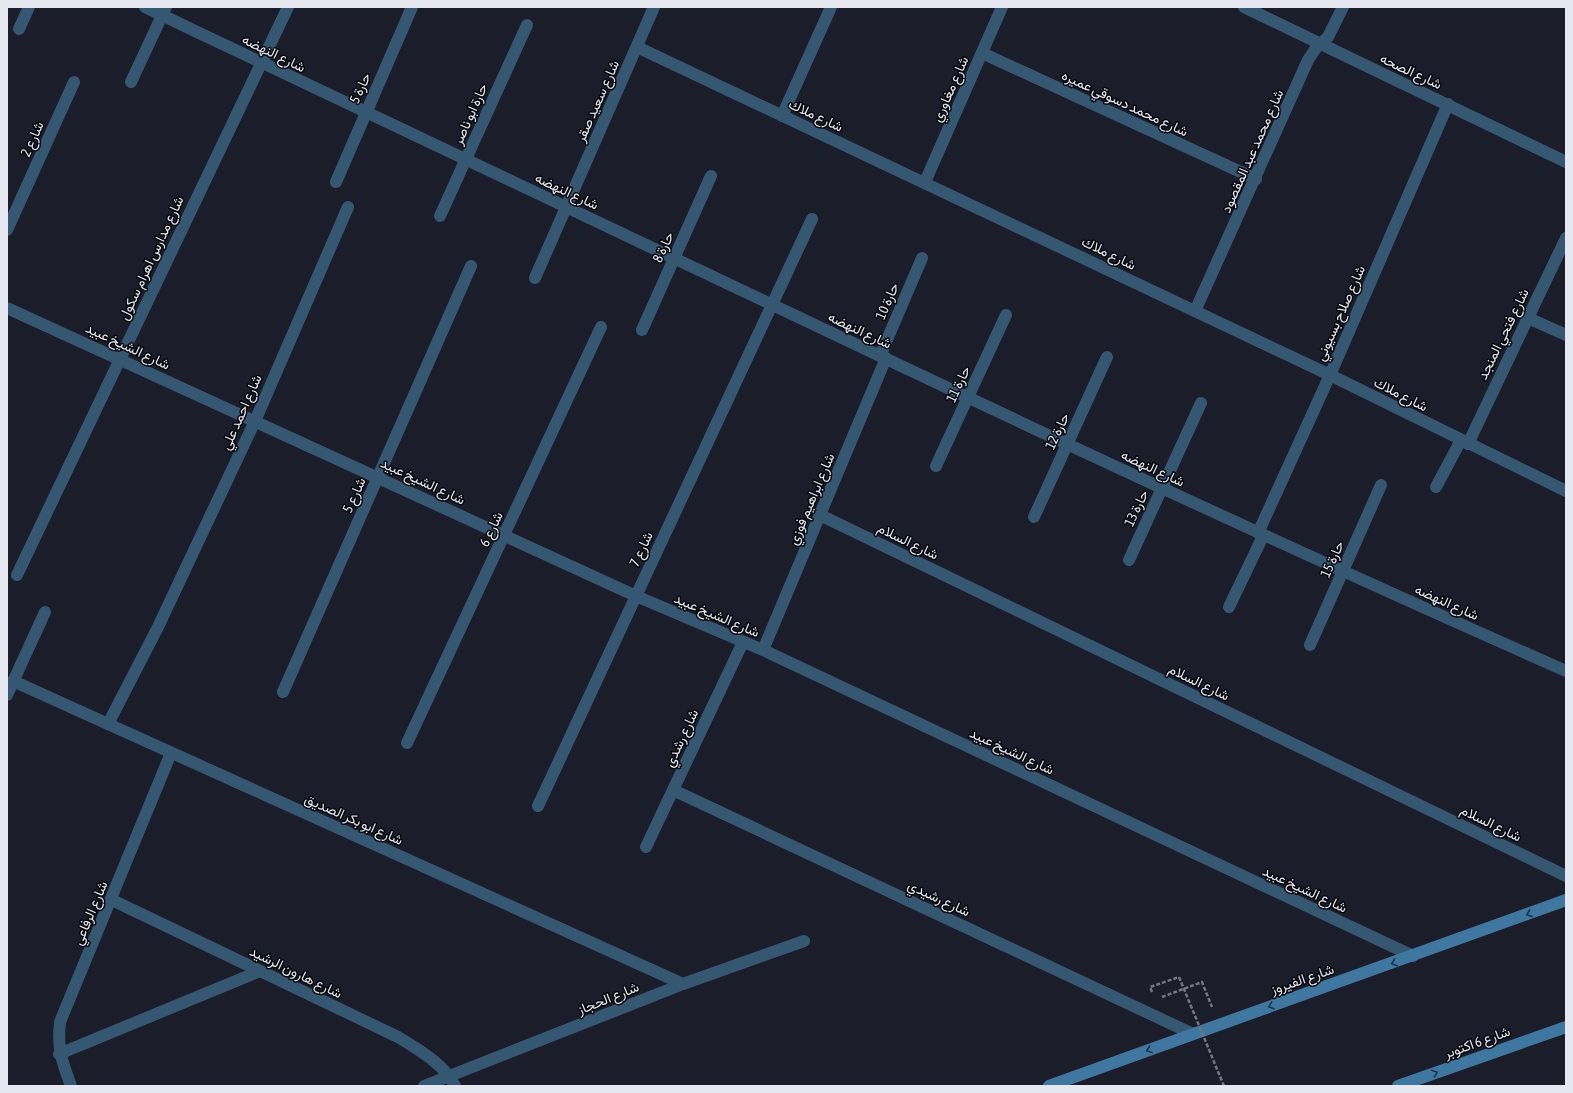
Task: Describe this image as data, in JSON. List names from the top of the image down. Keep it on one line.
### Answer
{"streets":{"main road":["شارع الفيروز","شارع 6 اكتوبر"],"street":["شارع النهضه","شارع الصحه","حارة 5","شارع مغاوري","شارع سعيد صقر","شارع محمد دسوقي عميره","حارة ابو ناصر","شارع ملاك","شارع 2","شارع محمد عبد المقصود","حارة 8","شارع مدارس اهرام سكول","حارة 10","شارع صلاح بسيوني","شارع فتحي المنجد","شارع الشيخ عبيد","حارة 11","شارع احمد علي","حارة 12","شارع 5","شارع ابراهيم فوزي","حارة 13","شارع 6","شارع السلام","شارع 7","حارة 15","شارع رشدي","شارع ابو بكر الصديق","شارع رشيدي","شارع الرفاعي","شارع هارون الرشيد","شارع الحجاز"]},"crossings":[["شارع النهضه","حارة 5"],["شارع النهضه","شارع سعيد صقر"],["شارع النهضه","حارة ابو ناصر"],["شارع النهضه","حارة 8"],["شارع النهضه","شارع مدارس اهرام سكول"],["شارع النهضه","حارة 10"],["شارع النهضه","شارع صلاح بسيوني"],["شارع النهضه","حارة 11"],["شارع النهضه","حارة 12"],["شارع النهضه","شارع ابراهيم فوزي"],["شارع النهضه","حارة 13"],["شارع النهضه","شارع 7"],["شارع النهضه","حارة 15"],["شارع الصحه","شارع محمد عبد المقصود"],["شارع الصحه","شارع صلاح بسيوني"],["شارع مغاوري","شارع محمد دسوقي عميره"],["شارع مغاوري","شارع ملاك"],["شارع سعيد صقر","شارع ملاك"],["شارع محمد دسوقي عميره","شارع محمد عبد المقصود"],["شارع ملاك","شارع محمد عبد المقصود"],["شارع ملاك","شارع صلاح بسيوني"],["شارع ملاك","شارع فتحي المنجد"],["شارع مدارس اهرام سكول","شارع الشيخ عبيد"],["حارة 10","شارع ابراهيم فوزي"],["شارع الشيخ عبيد","شارع احمد علي"],["شارع الشيخ عبيد","شارع 5"],["شارع الشيخ عبيد","شارع ابراهيم فوزي"],["شارع الشيخ عبيد","شارع 6"],["شارع الشيخ عبيد","شارع 7"],["شارع الشيخ عبيد","شارع رشدي"],["شارع الشيخ عبيد","شارع الفيروز"],["شارع احمد علي","شارع ابو بكر الصديق"],["شارع ابراهيم فوزي","شارع السلام"],["شارع رشدي","شارع رشيدي"],["شارع ابو بكر الصديق","شارع الرفاعي"],["شارع ابو بكر الصديق","شارع الحجاز"],["شارع رشيدي","شارع الفيروز"],["شارع الرفاعي","شارع هارون الرشيد"],["شارع هارون الرشيد","شارع الحجاز"]],"one_way":["شارع الفيروز","شارع 6 اكتوبر"]}
